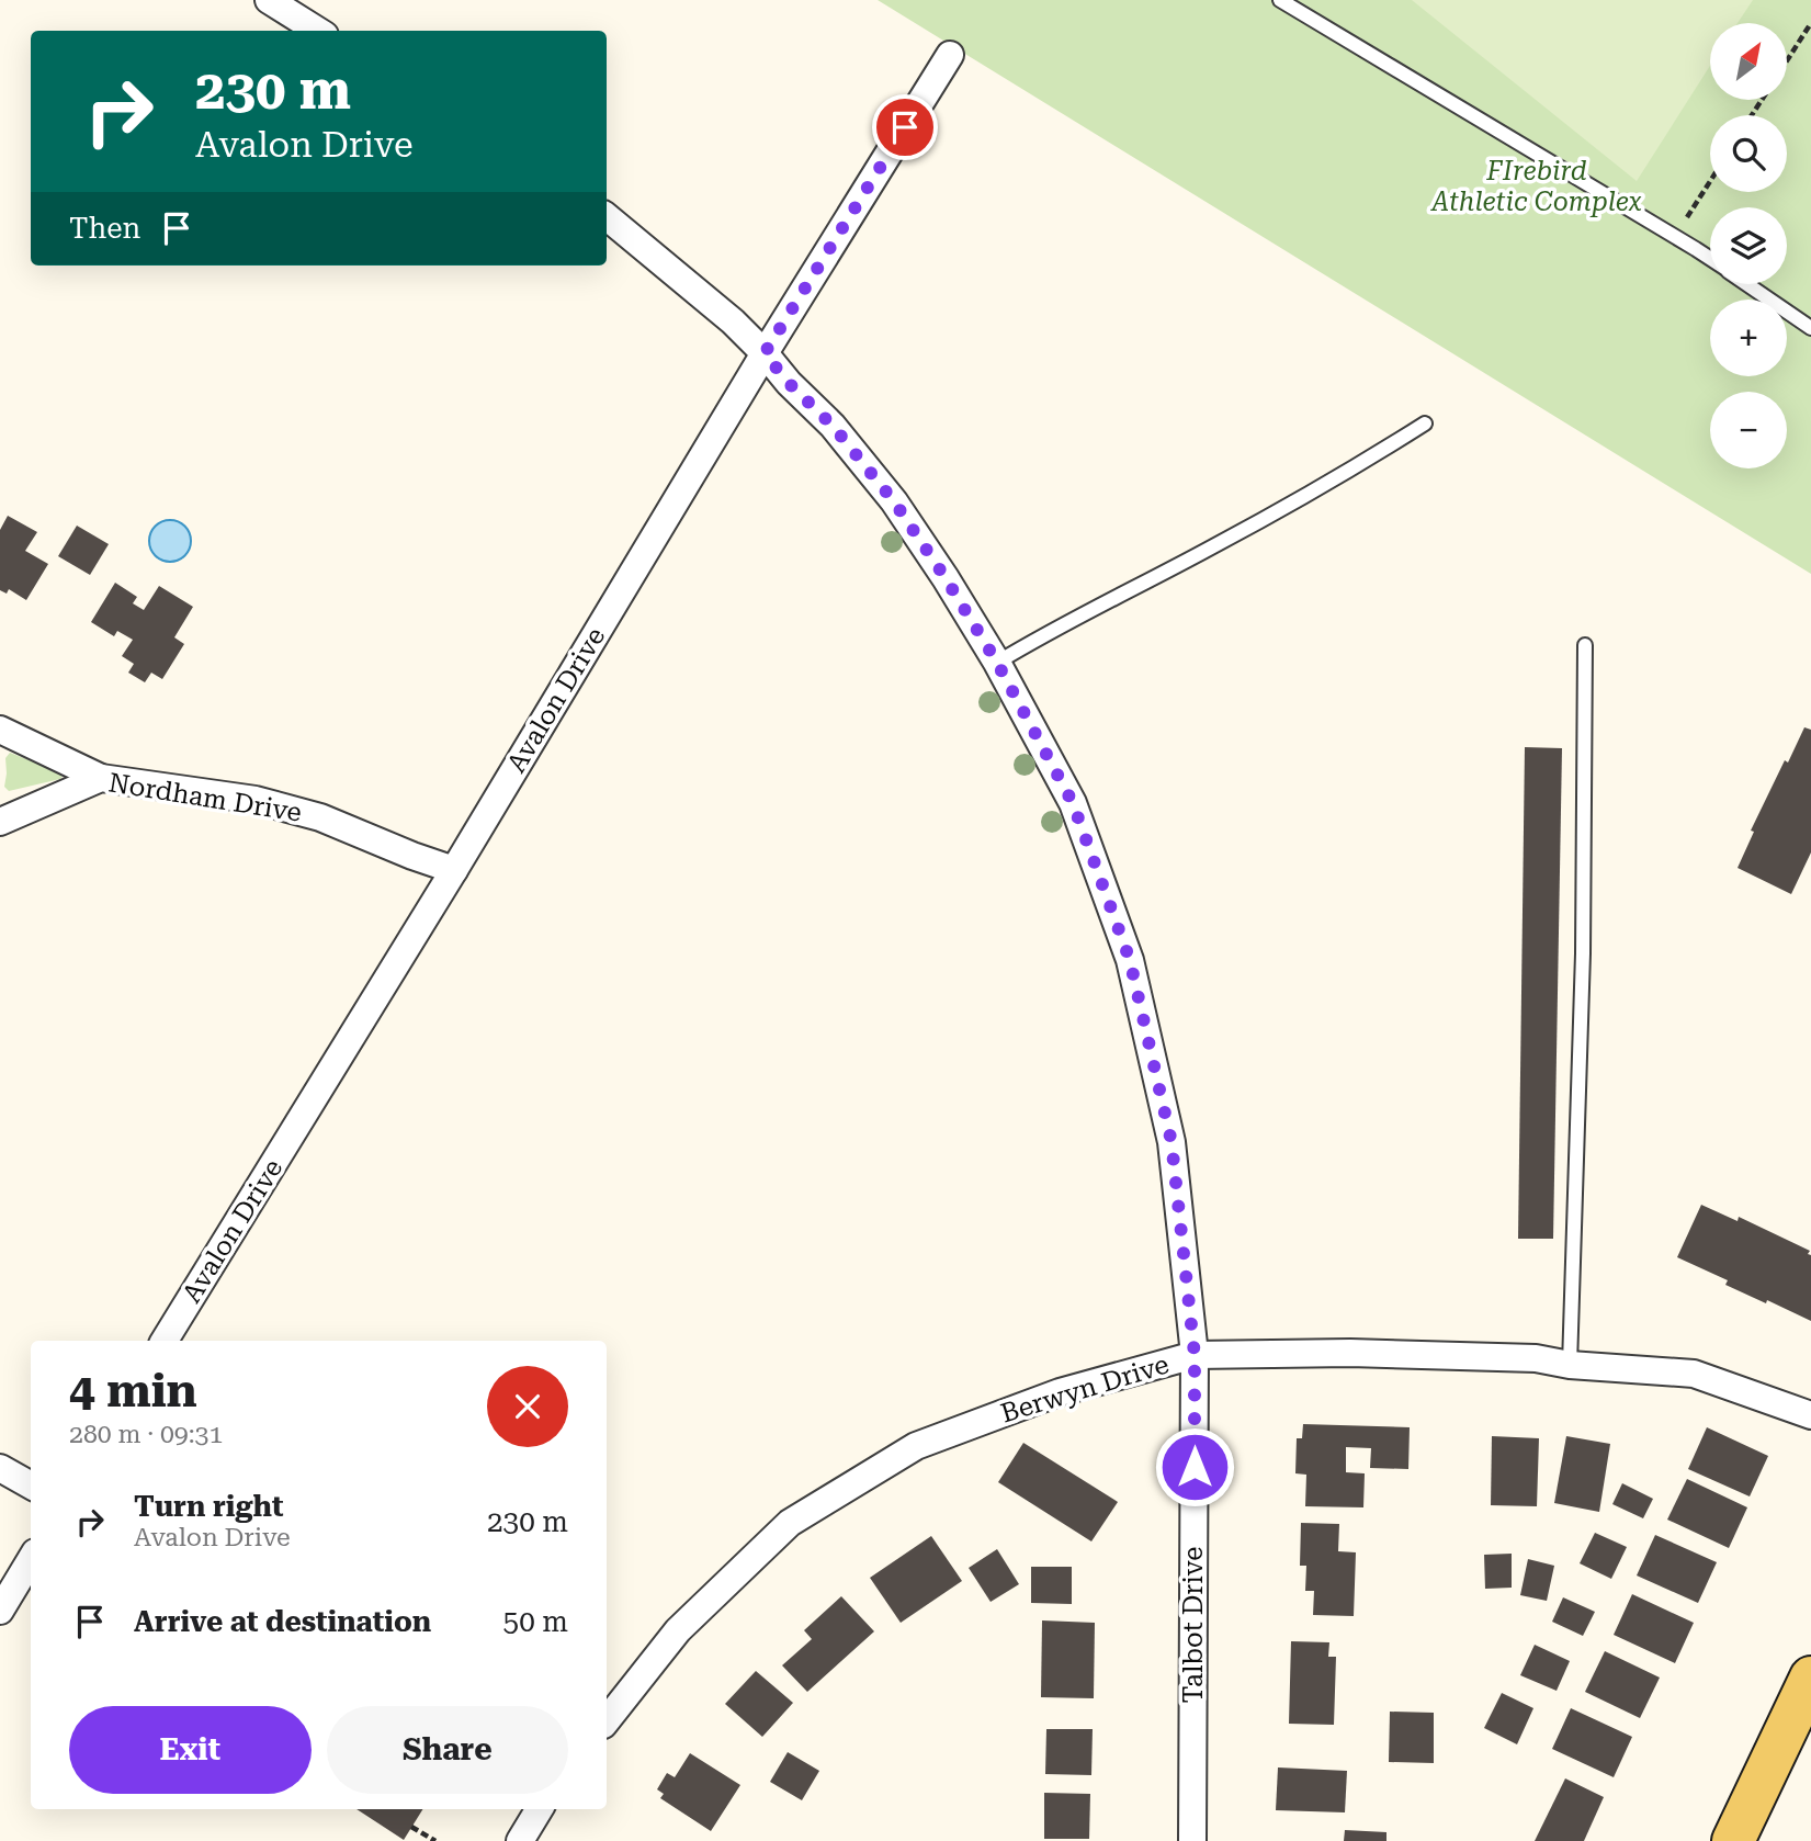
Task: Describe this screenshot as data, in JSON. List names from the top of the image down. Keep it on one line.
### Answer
{"streets":{"street":["Avalon Drive","Nordham Drive","Berwyn Drive","Talbot Drive"]},"crossings":[["Avalon Drive","Nordham Drive"],["Avalon Drive","Talbot Drive"],["Berwyn Drive","Talbot Drive"]],"parks":["FIrebird Athletic Complex"],"north":"top right","page":{"map_buttons":["+","−"],"turn":["230 m","Avalon Drive"],"then":"Then","heading":["4 min","280 m · 09:31"],"list":[{"name":"Turn right","note":"Avalon Drive","value":"230 m"},{"name":"Arrive at destination","value":"50 m"}],"buttons":["Exit","Share"]}}
